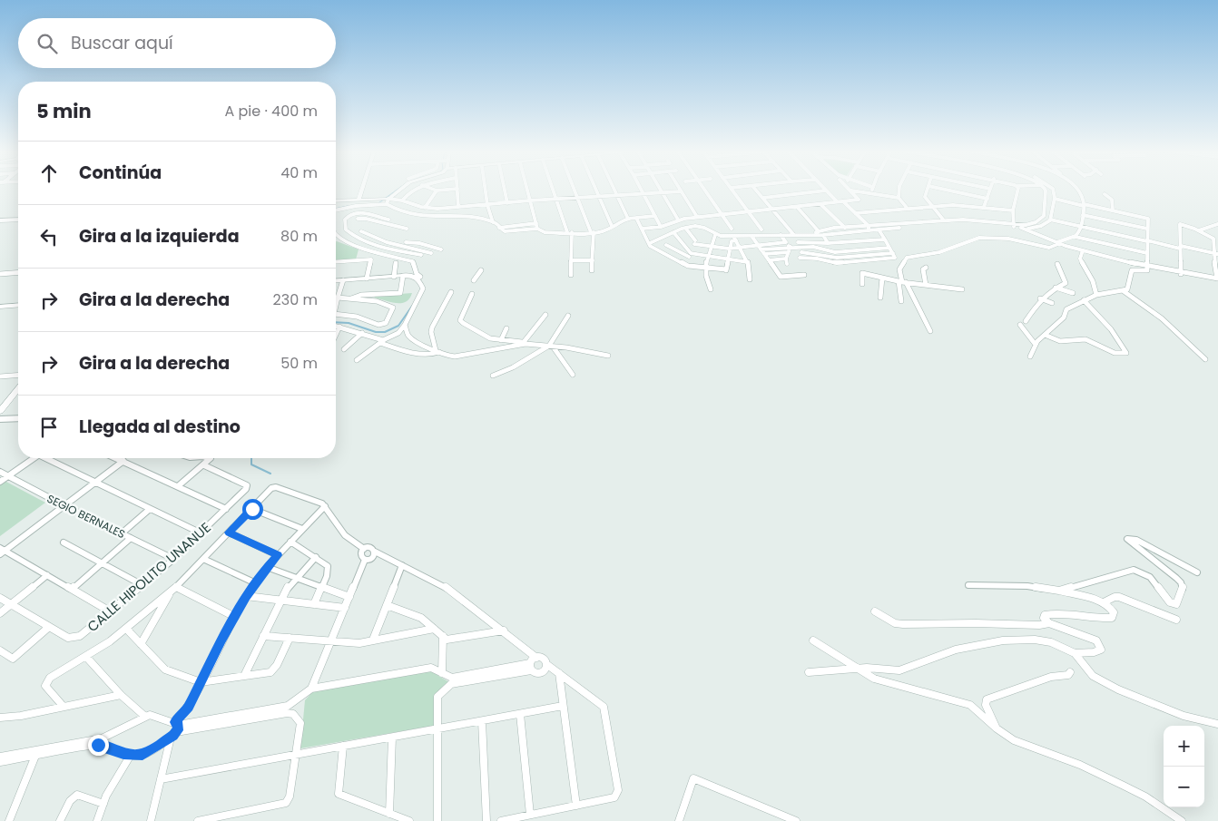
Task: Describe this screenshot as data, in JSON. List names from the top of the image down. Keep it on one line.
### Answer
{"streets":{"street":["SEGIO BERNALES","CALLE HIPOLITO UNANUE"]},"crossings":[["SEGIO BERNALES","CALLE HIPOLITO UNANUE"]],"page":{"search":"Buscar aquí","heading":["5 min","A pie · 400 m"],"list":[["Continúa","40 m"],["Gira a la izquierda","80 m"],["Gira a la derecha","230 m"],["Gira a la derecha","50 m"],"Llegada al destino"],"map_buttons":["+","−"]}}
